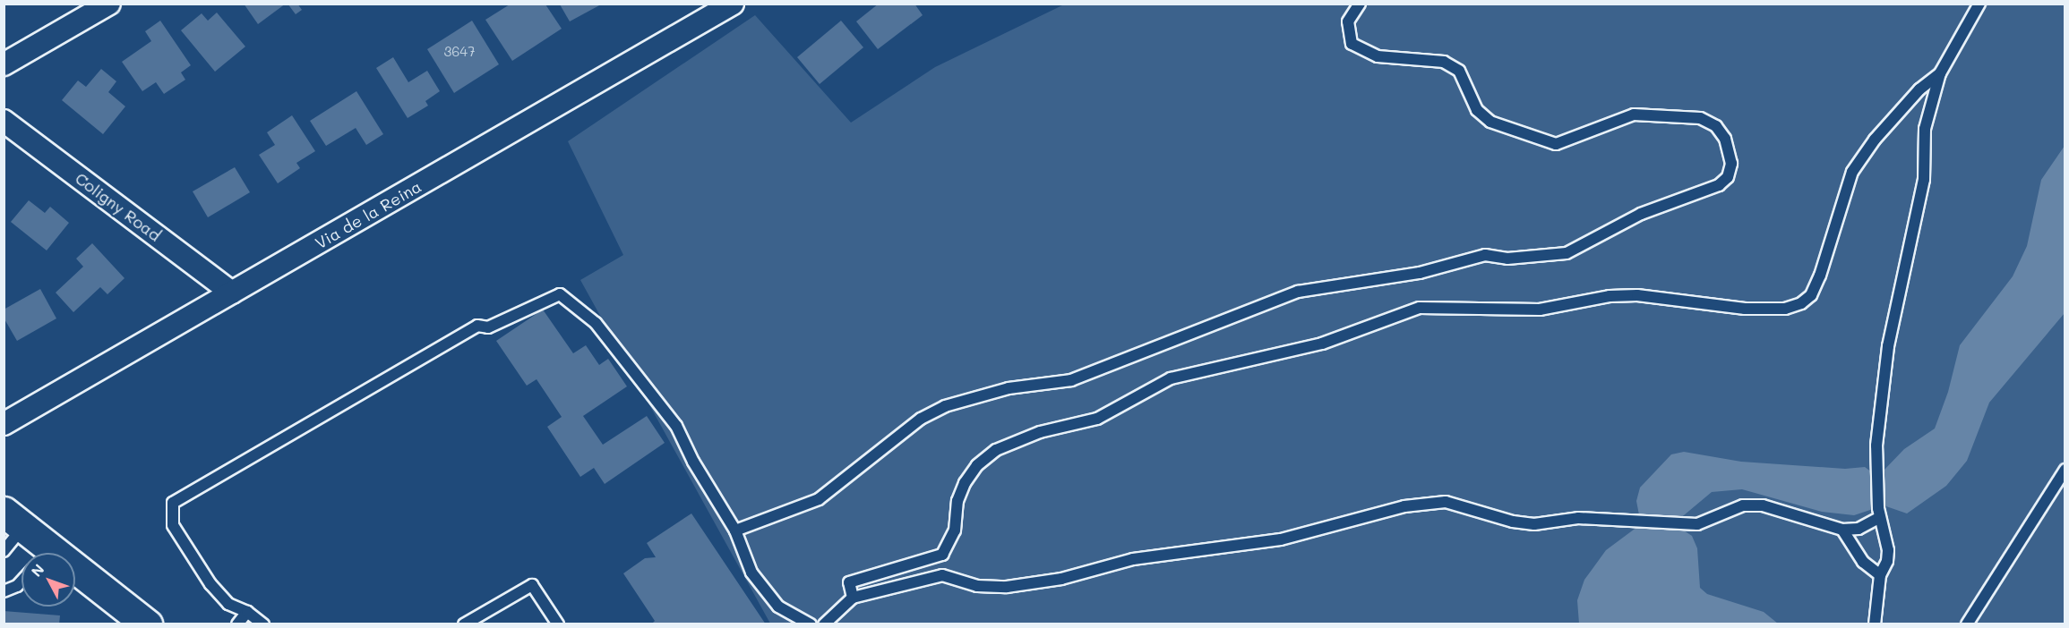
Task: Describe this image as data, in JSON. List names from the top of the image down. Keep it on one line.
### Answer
{"streets":{"street":["Coligny Road","Via de la Reina"]},"crossings":[["Coligny Road","Via de la Reina"]],"house_numbers":["3647"],"north":"top left"}
